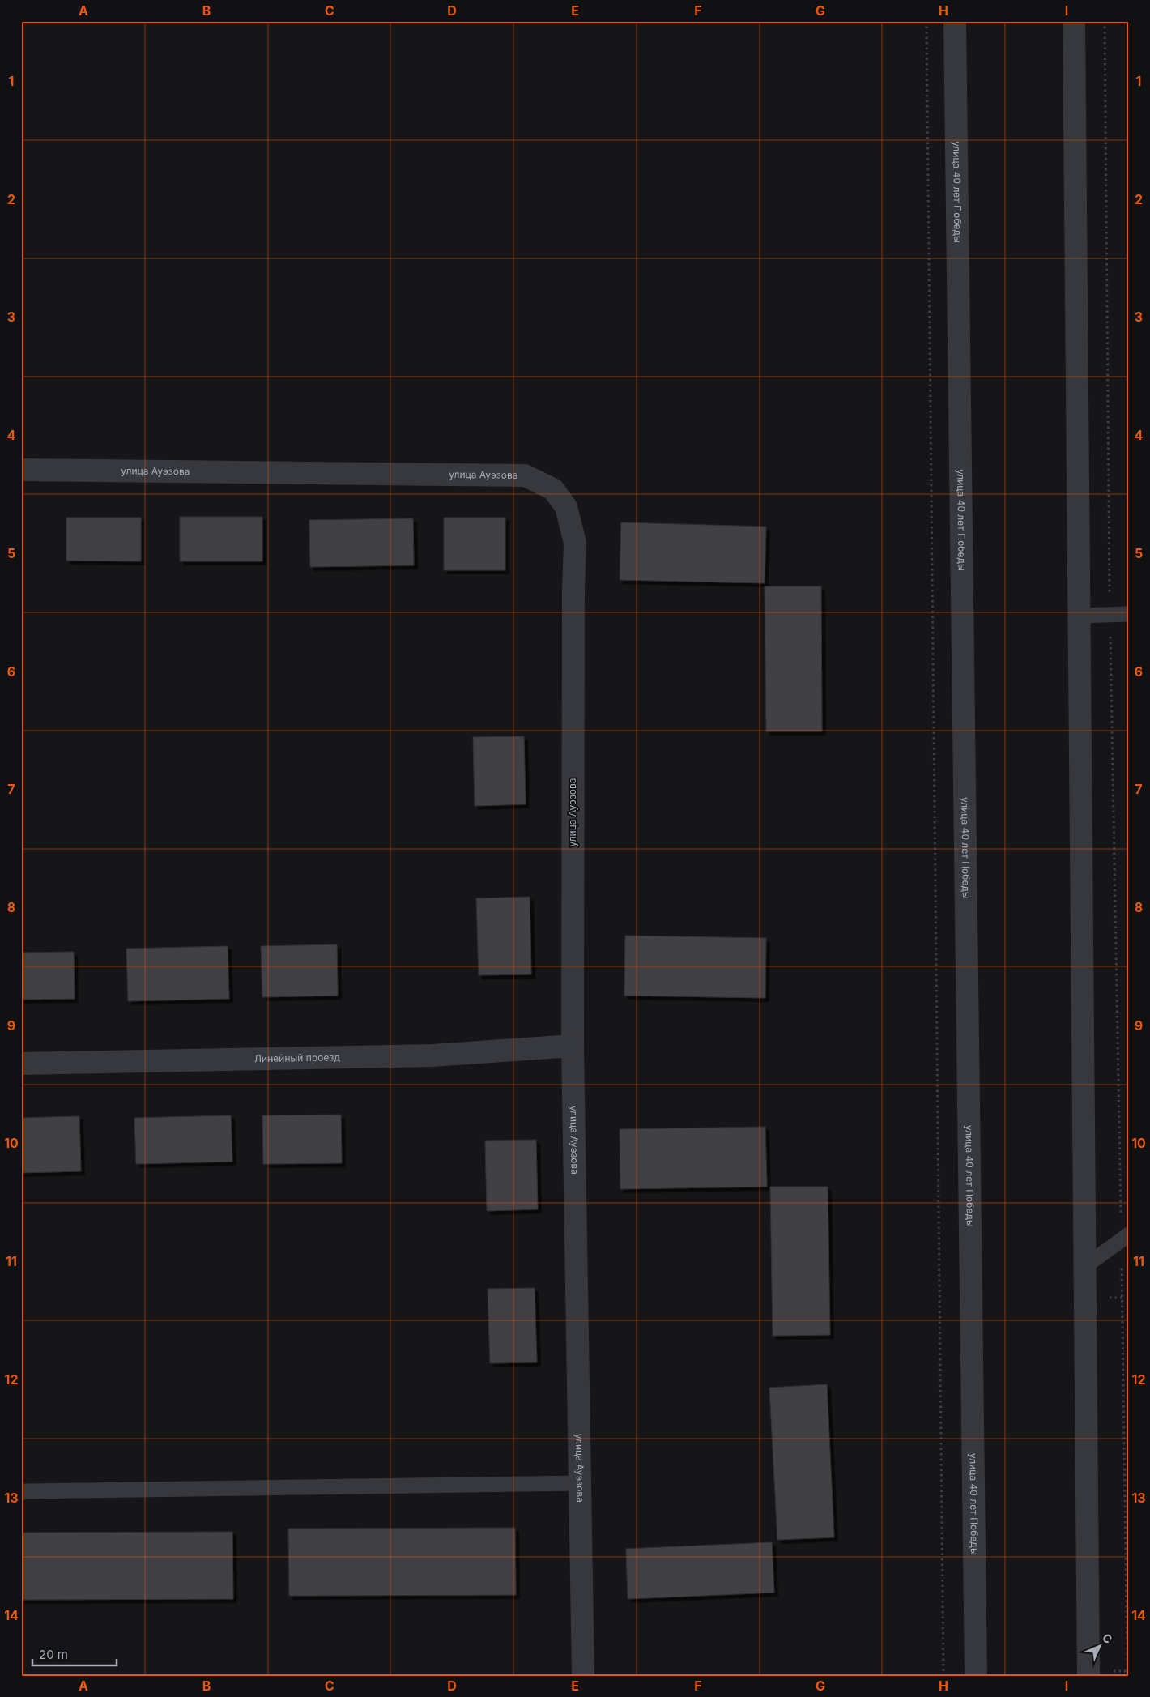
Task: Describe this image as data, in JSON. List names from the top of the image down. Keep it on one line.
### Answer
{"streets":{"street":["улица 40 лет Победы","улица Ауэзова","Линейный проезд"]},"crossings":[["улица Ауэзова","Линейный проезд"]],"scale_bar":"20 m","north":"top right","grid":{"columns":["A","B","C","D","E","F","G","H","I"],"rows":["1","2","3","4","5","6","7","8","9","10","11","12","13","14"]}}
